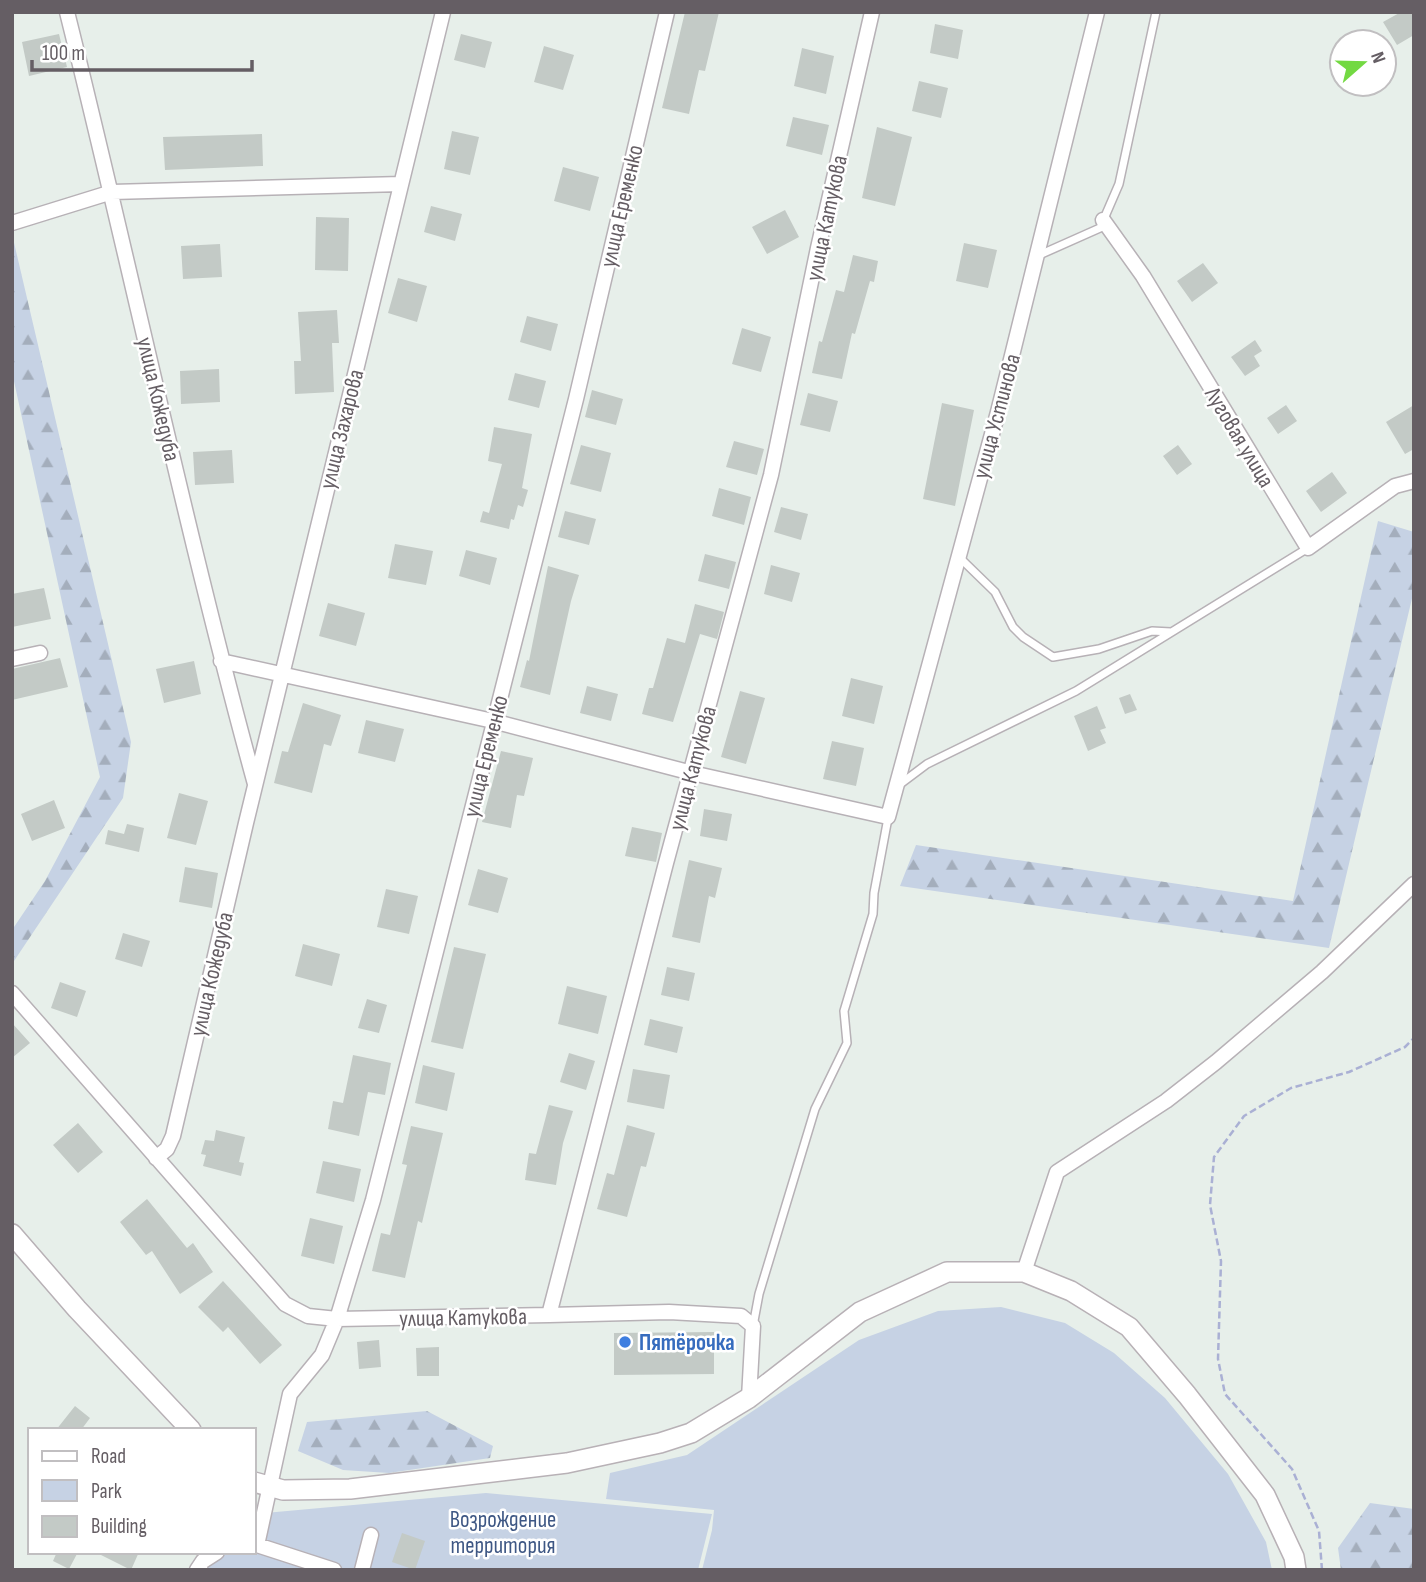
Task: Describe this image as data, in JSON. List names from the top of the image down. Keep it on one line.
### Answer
{"streets":{"street":["улица Еременко","улица Катукова","улица Кожедуба","улица Устинова","улица Захарова","Луговая улица"]},"crossings":[["улица Еременко","улица Катукова"],["улица Кожедуба","улица Захарова"]],"parks":["Возрождение территория"],"places":["Пятёрочка"],"legend":["Road","Park","Building"],"scale_bar":"100 m","north":"right"}
